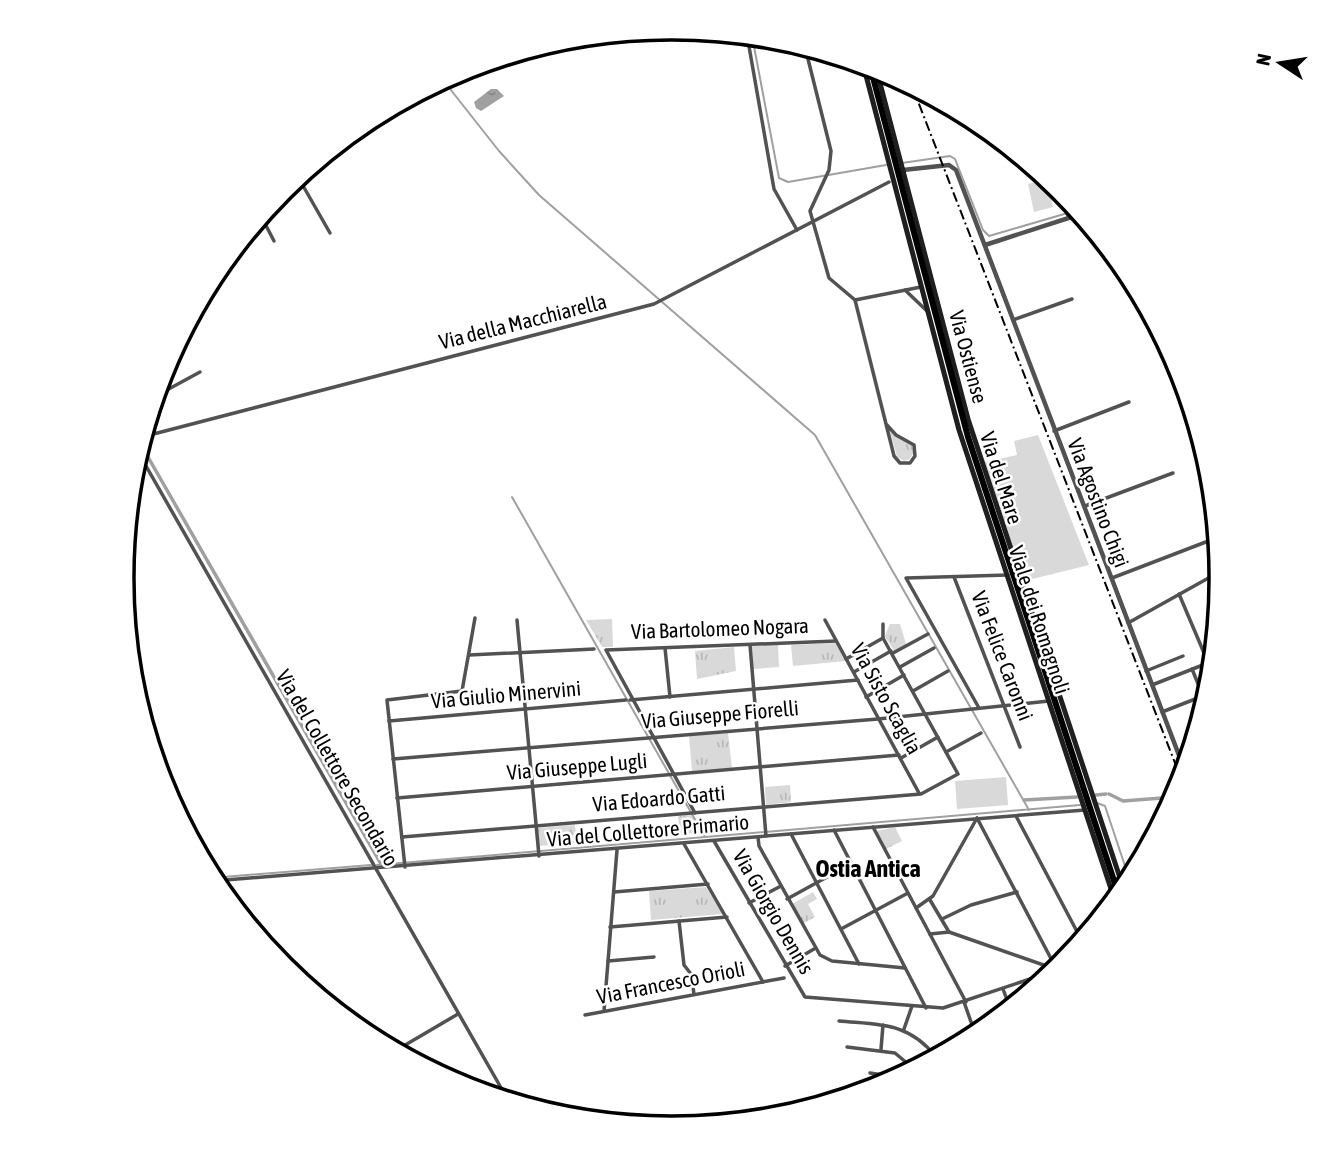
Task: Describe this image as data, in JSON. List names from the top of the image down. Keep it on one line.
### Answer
{"streets":{"main road":["Via Ostiense","Via del Mare","Viale dei Romagnoli"],"street":["Via della Macchiarella","Via Agostino Chigi","Via Bartolomeo Nogara","Via Felice Caronni","Via Giulio Minervini","Via Sisto Scaglia","Via Giuseppe Fiorelli","Via Giuseppe Lugli","Via del Collettore Secondario","Via Edoardo Gatti","Via del Collettore Primario","Via Giorgio Dennis","Via Francesco Orioli"]},"crossings":[["Via Ostiense","Via del Mare"],["Via Ostiense","Via Agostino Chigi"],["Via Ostiense","Viale dei Romagnoli"],["Via del Mare","Via Agostino Chigi"],["Via del Mare","Viale dei Romagnoli"],["Via Agostino Chigi","Viale dei Romagnoli"],["Viale dei Romagnoli","Via Giuseppe Fiorelli"],["Viale dei Romagnoli","Via del Collettore Primario"],["Via Bartolomeo Nogara","Via Giulio Minervini"],["Via Bartolomeo Nogara","Via Sisto Scaglia"],["Via Felice Caronni","Via Giuseppe Fiorelli"],["Via Giulio Minervini","Via Sisto Scaglia"],["Via Sisto Scaglia","Via Giuseppe Fiorelli"],["Via Sisto Scaglia","Via Giuseppe Lugli"],["Via Sisto Scaglia","Via Edoardo Gatti"],["Via del Collettore Secondario","Via del Collettore Primario"],["Via del Collettore Primario","Via Giorgio Dennis"],["Via del Collettore Primario","Via Francesco Orioli"]],"districts":["Ostia Antica"],"north":"left"}
